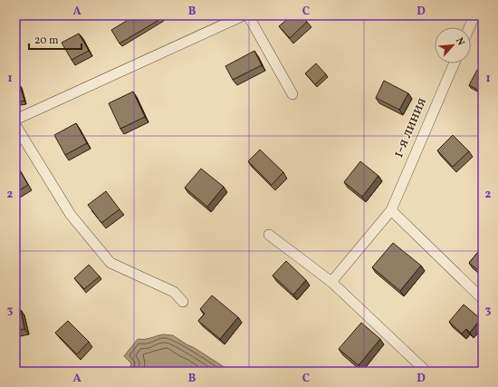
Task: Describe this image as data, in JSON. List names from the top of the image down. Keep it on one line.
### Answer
{"streets":{"lane":["1-я линия"]},"scale_bar":"20 m","north":"top right","grid":{"columns":["A","B","C","D"],"rows":["1","2","3"]}}
